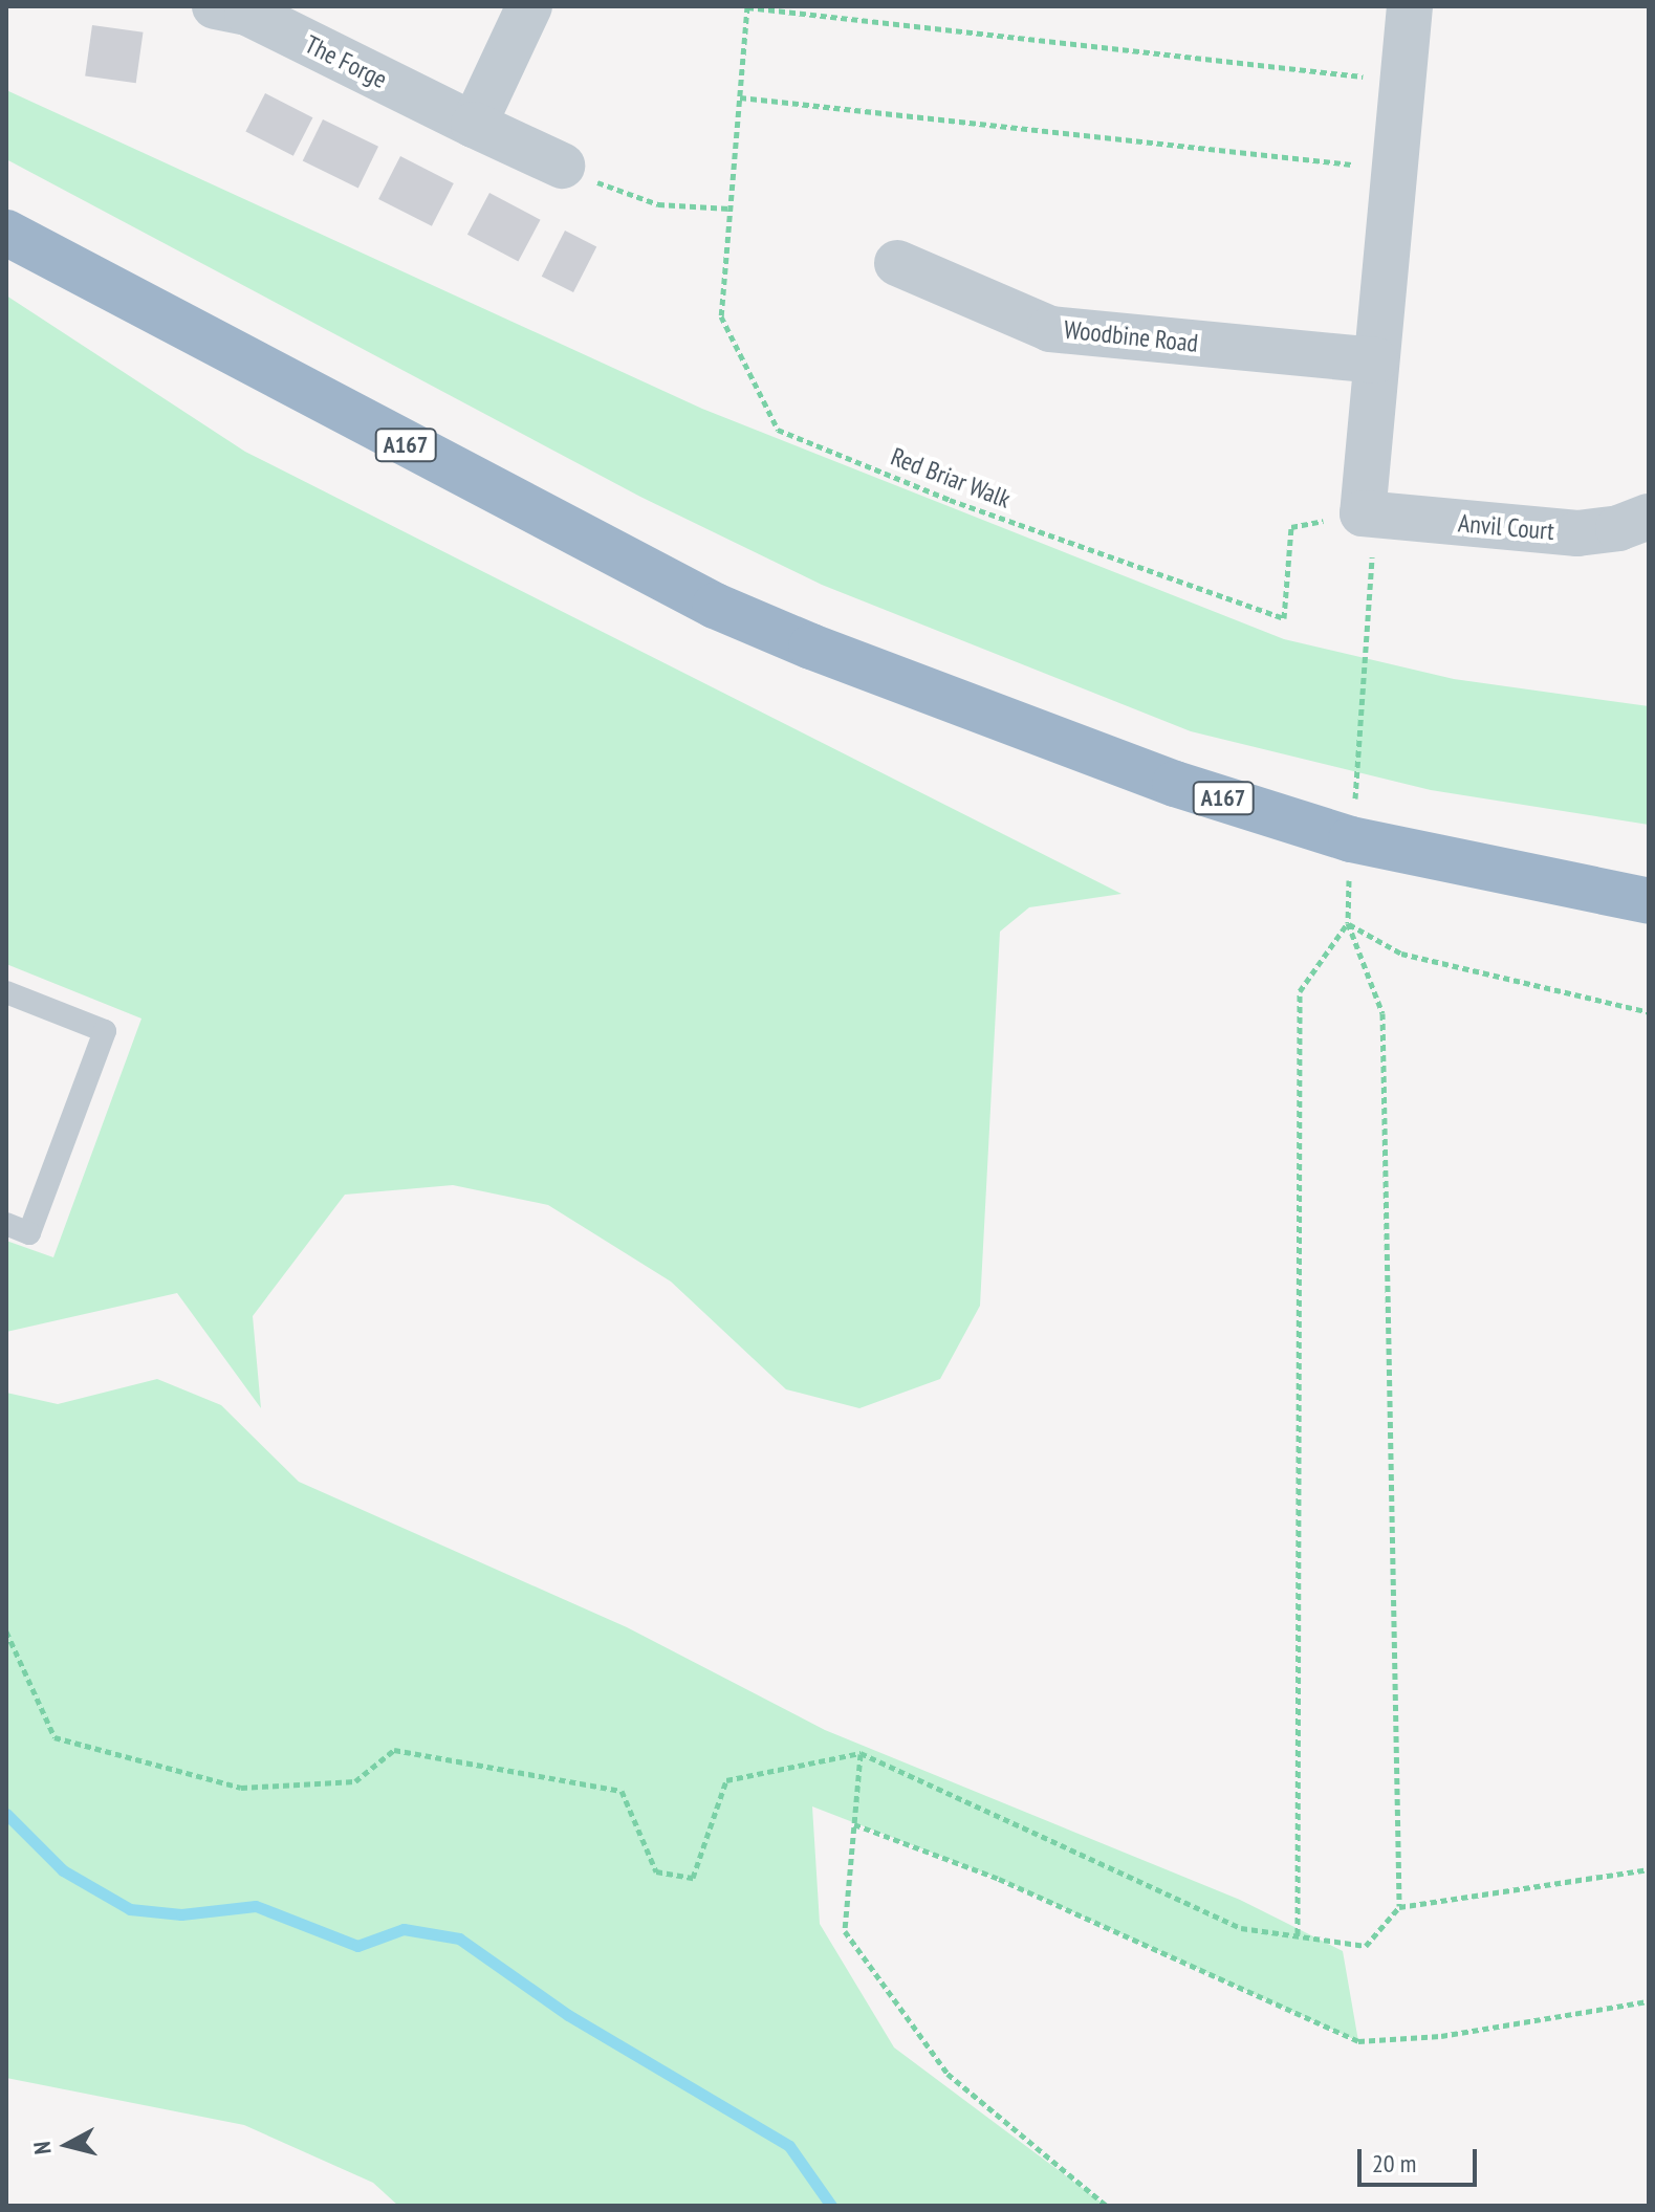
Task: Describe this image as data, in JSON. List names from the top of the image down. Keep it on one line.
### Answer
{"streets":{"highway":["A167"],"street":["The Forge","Woodbine Road","Anvil Court"],"path":["Red Briar Walk"]},"crossings":[["Red Briar Walk","Anvil Court"]],"scale_bar":"20 m","north":"left"}
